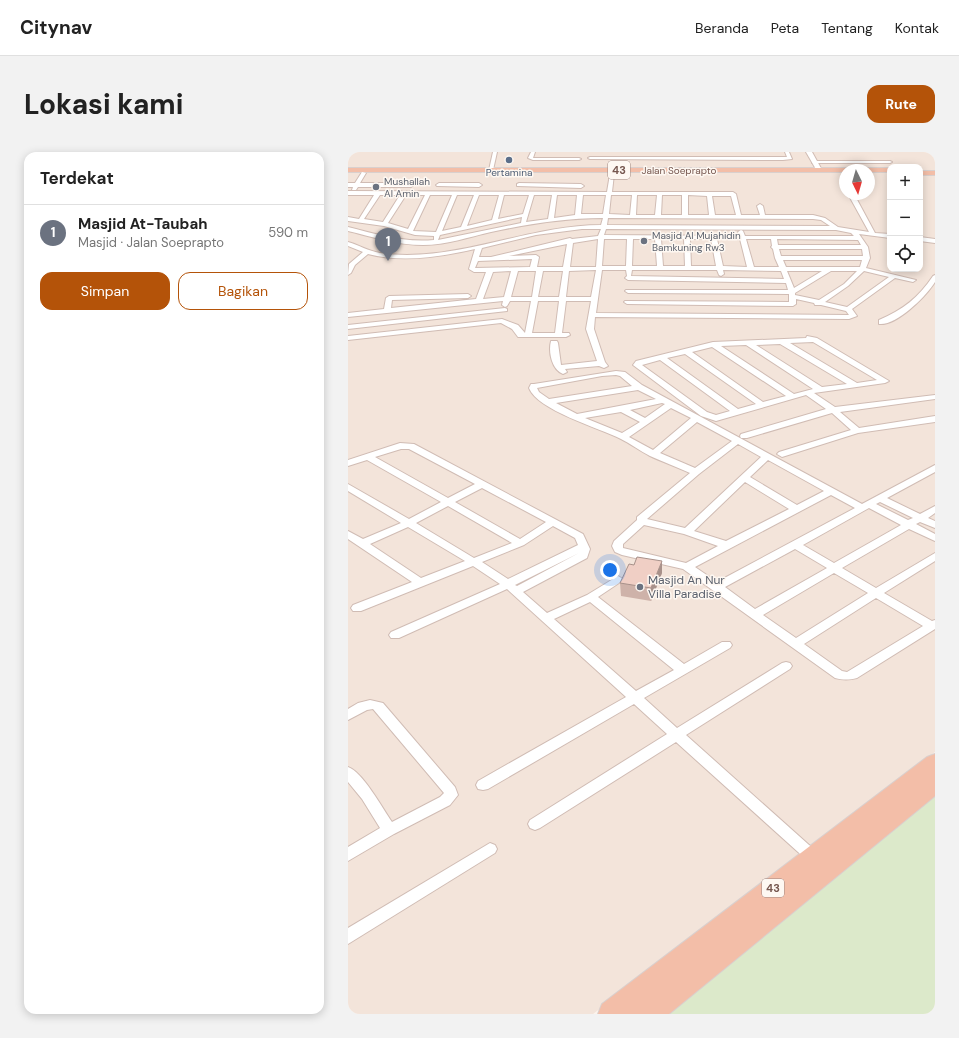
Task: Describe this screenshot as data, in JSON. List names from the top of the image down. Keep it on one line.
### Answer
{"streets":{"highway":["43","Jalan Soeprapto"]},"places":["Pertamina","Mushallah Al Amin","Masjid Al Mujahidin Bamkuning Rw3","Masjid An Nur Villa Paradise"],"north":"bottom","page":{"header":"Citynav","nav":["Beranda","Peta","Tentang","Kontak"],"buttons":["Rute",["Simpan","Bagikan"]],"title":"Lokasi kami","heading":"Terdekat","map_buttons":["+","−"],"list":[{"mark":"1","name":"Masjid At-Taubah","note":"Masjid · Jalan Soeprapto","value":"590 m"}],"pins":"1"}}
